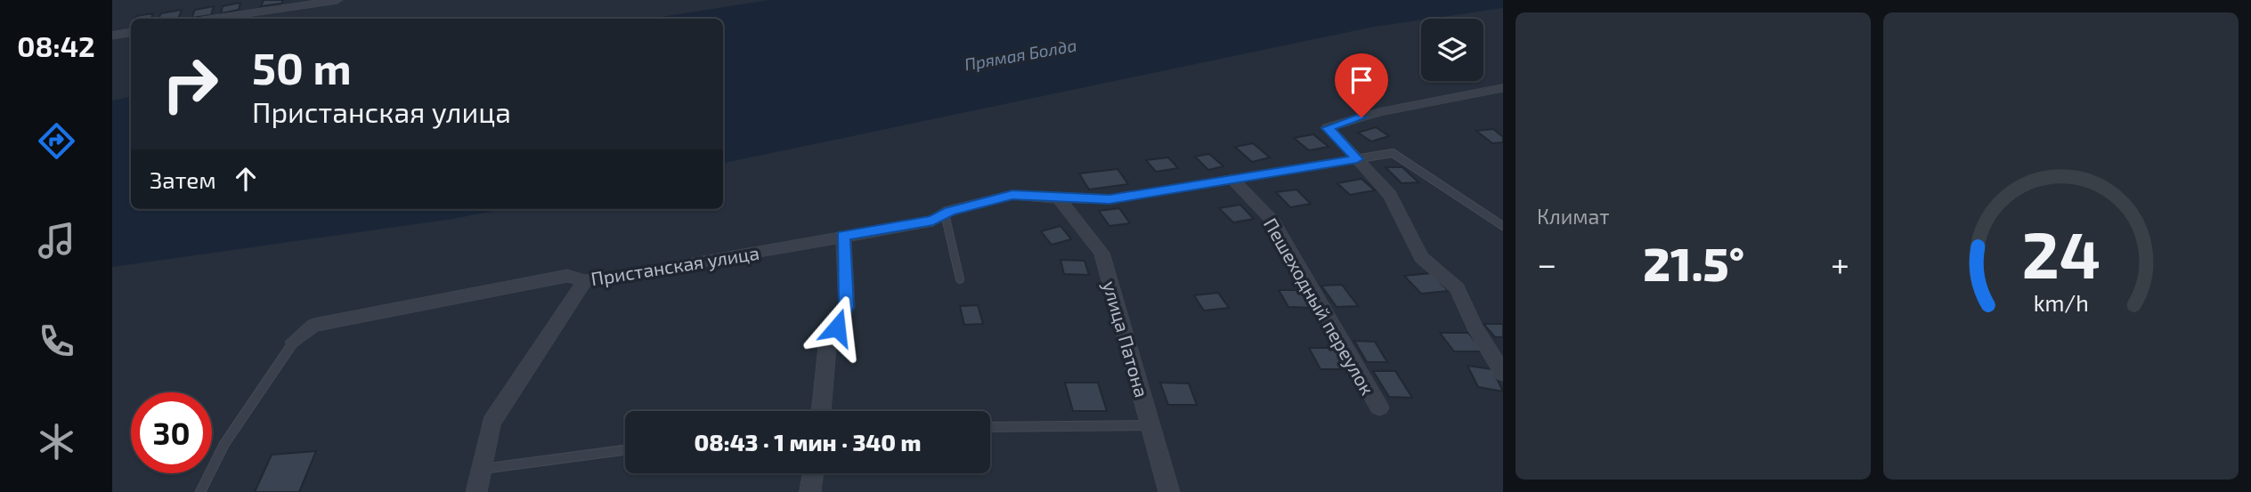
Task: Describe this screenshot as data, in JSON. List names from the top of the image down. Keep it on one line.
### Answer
{"streets":{"street":["Пристанская улица","Пешеходный переулок","улица Патона"]},"crossings":[["Пристанская улица","улица Патона"]],"water":["Прямая Болда"],"page":{"tabs":"08:42","tile":"Климат","turn":["50 m","Пристанская улица"],"then":"Затем","heat":["−","21.5°","+"],"limit":"30","trip":"08:43 · 1 мин · 340 m","gauge":["24","km/h"]}}
